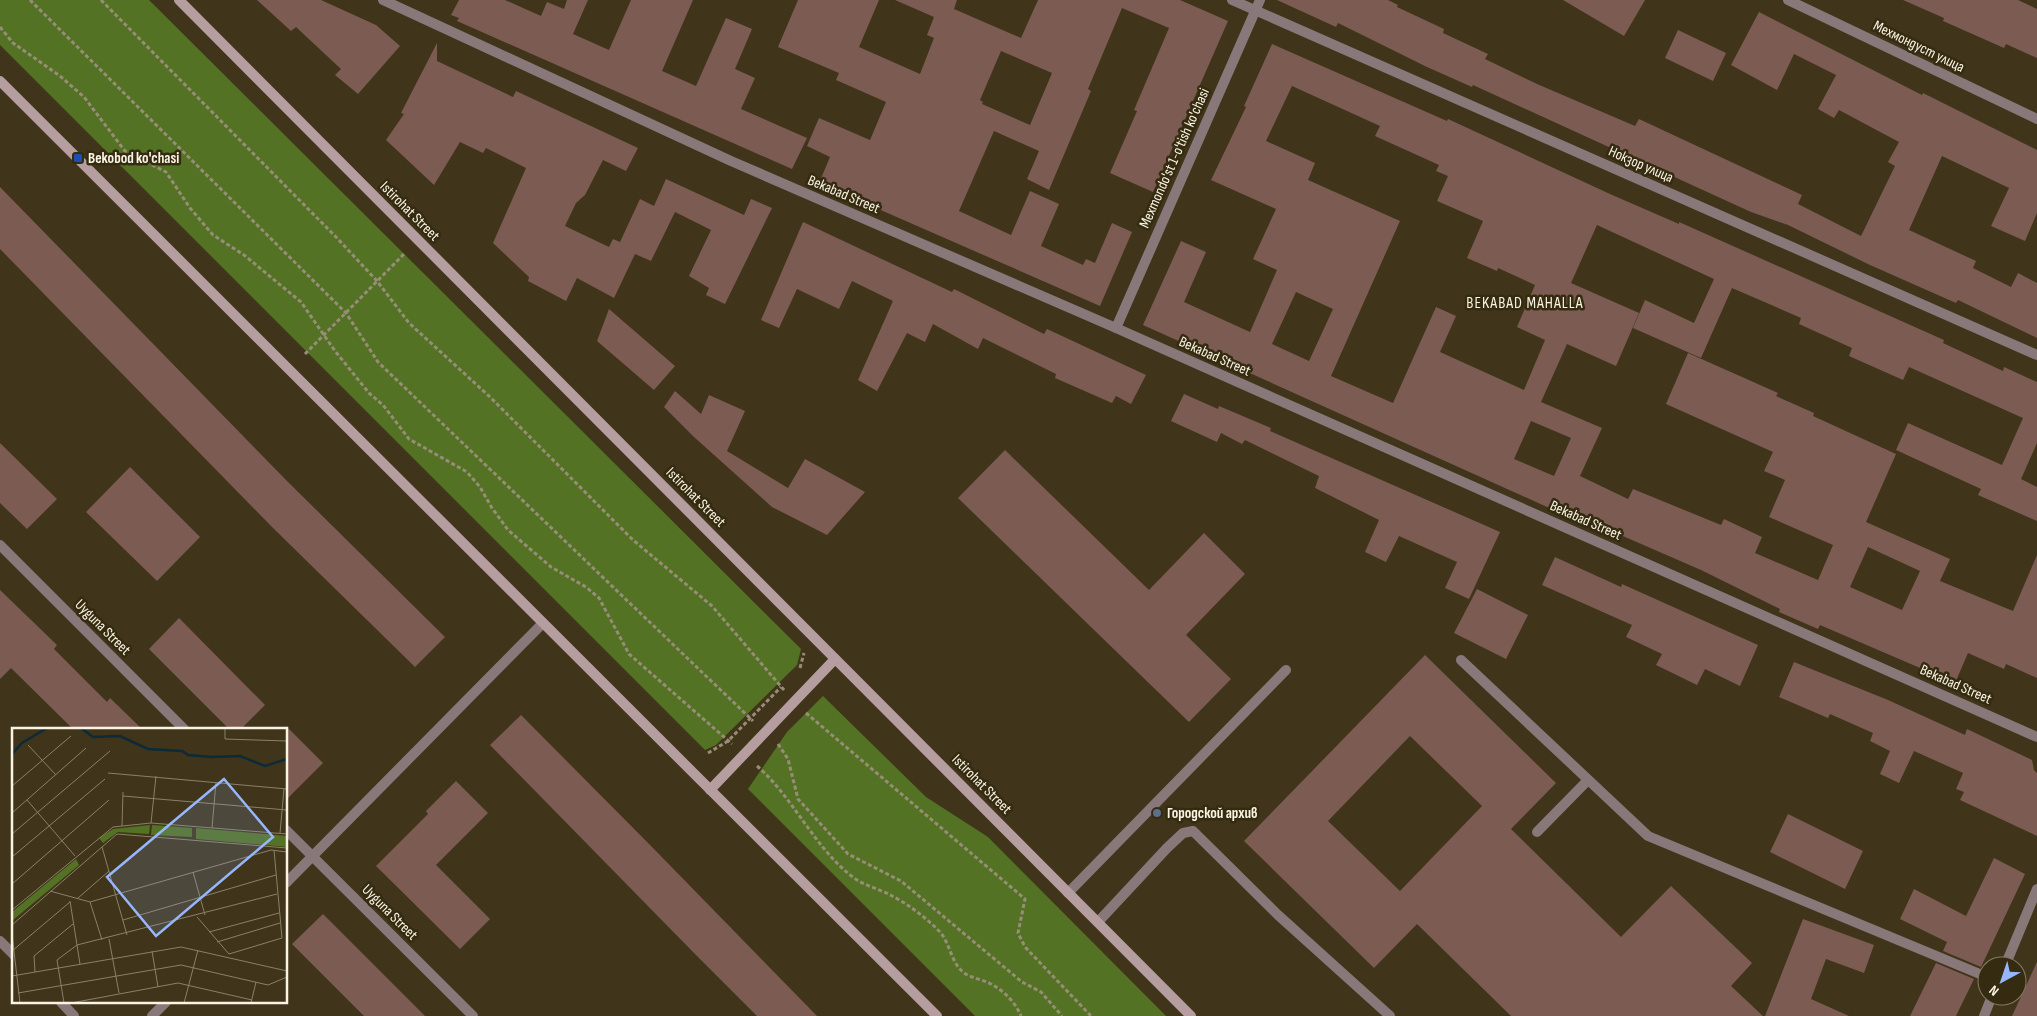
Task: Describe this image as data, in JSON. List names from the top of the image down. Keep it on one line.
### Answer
{"streets":{"main road":["Istirohat Street"],"street":["Мехмондуст улица","Mexmondo'st 1-o'tish ko'chasi","Нокзор улица","Bekabad Street","Uyguna Street"]},"crossings":[["Mexmondo'st 1-o'tish ko'chasi","Нокзор улица"],["Mexmondo'st 1-o'tish ko'chasi","Bekabad Street"]],"districts":["BEKABAD MAHALLA"],"places":{"transit":["Bekobod ko'chasi"],"other":["Городской архив"]},"north":"bottom left"}
